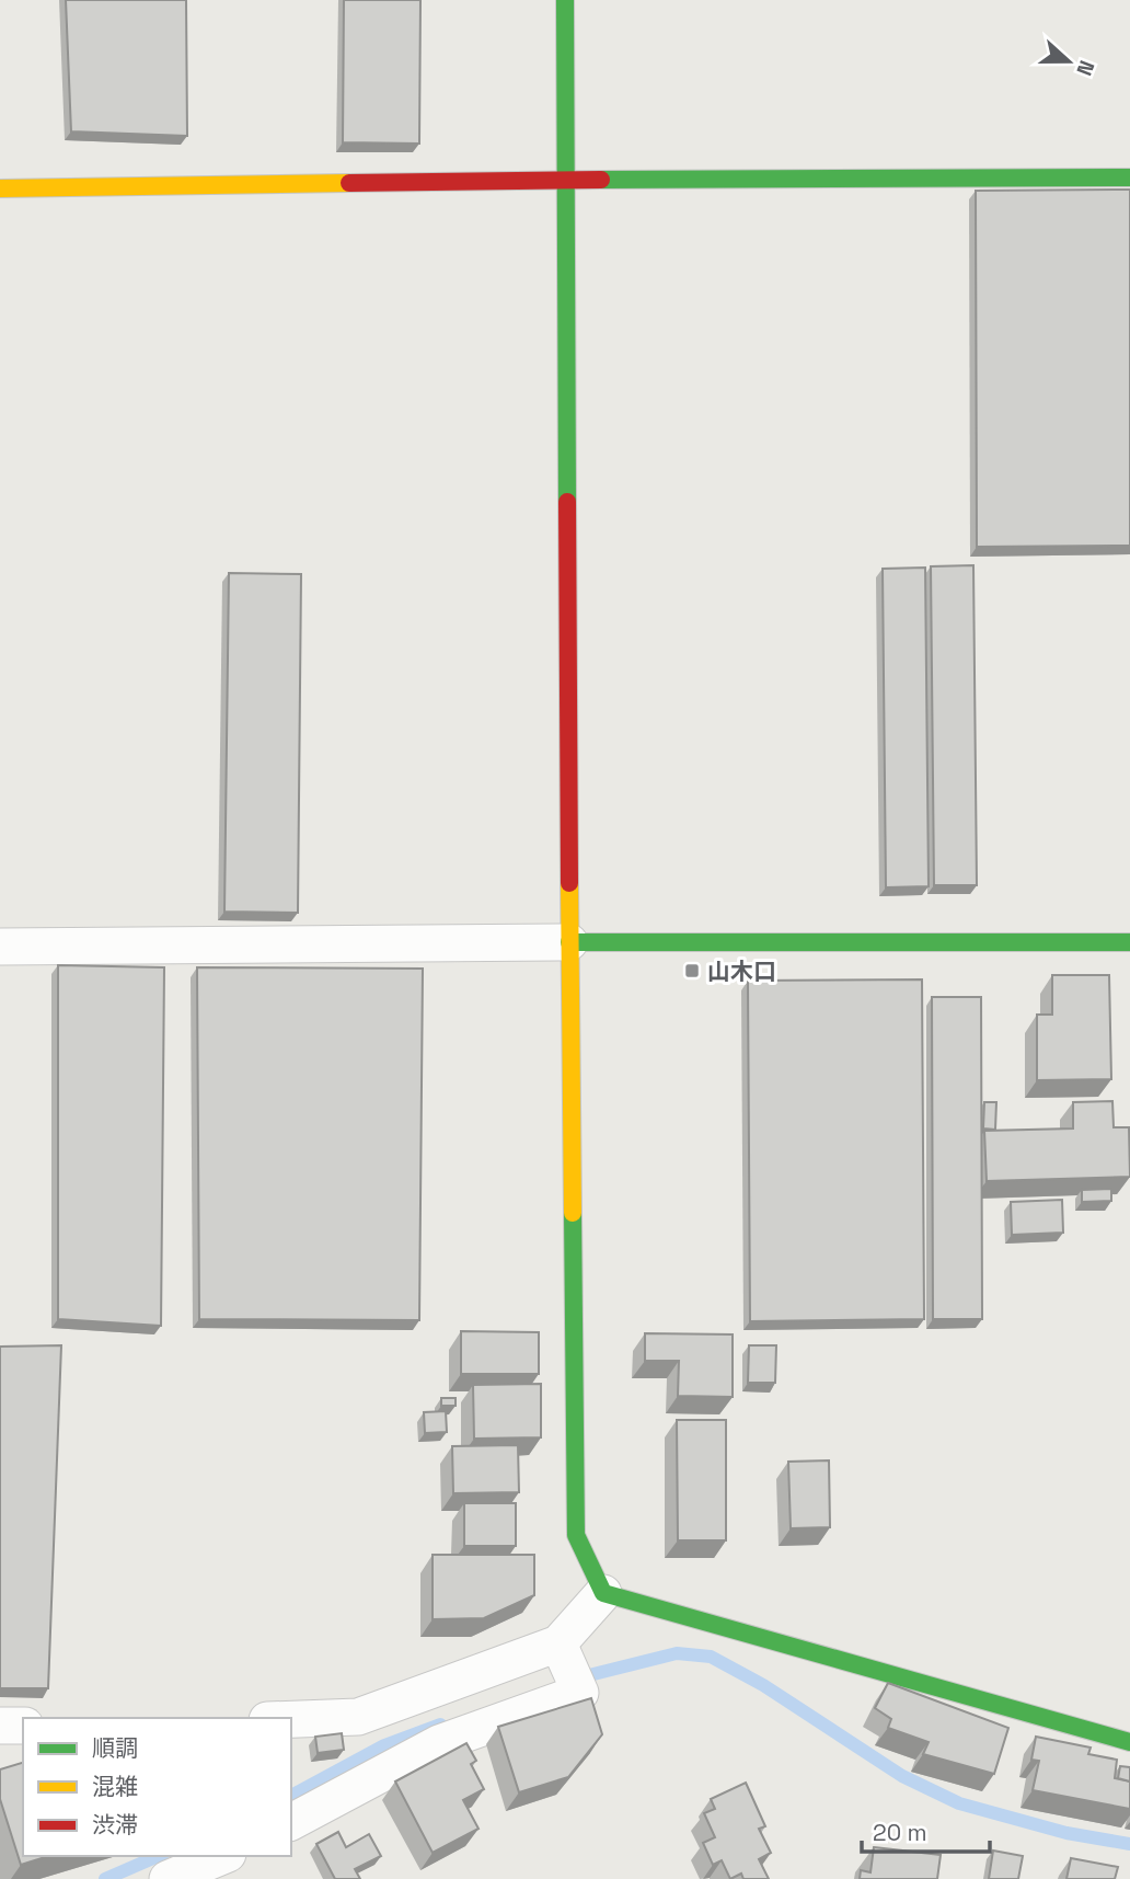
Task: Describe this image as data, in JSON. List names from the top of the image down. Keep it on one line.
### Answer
{"places":{"transit":["山木口"]},"legend":["順調","混雑","渋滞"],"scale_bar":"20 m","north":"right"}
